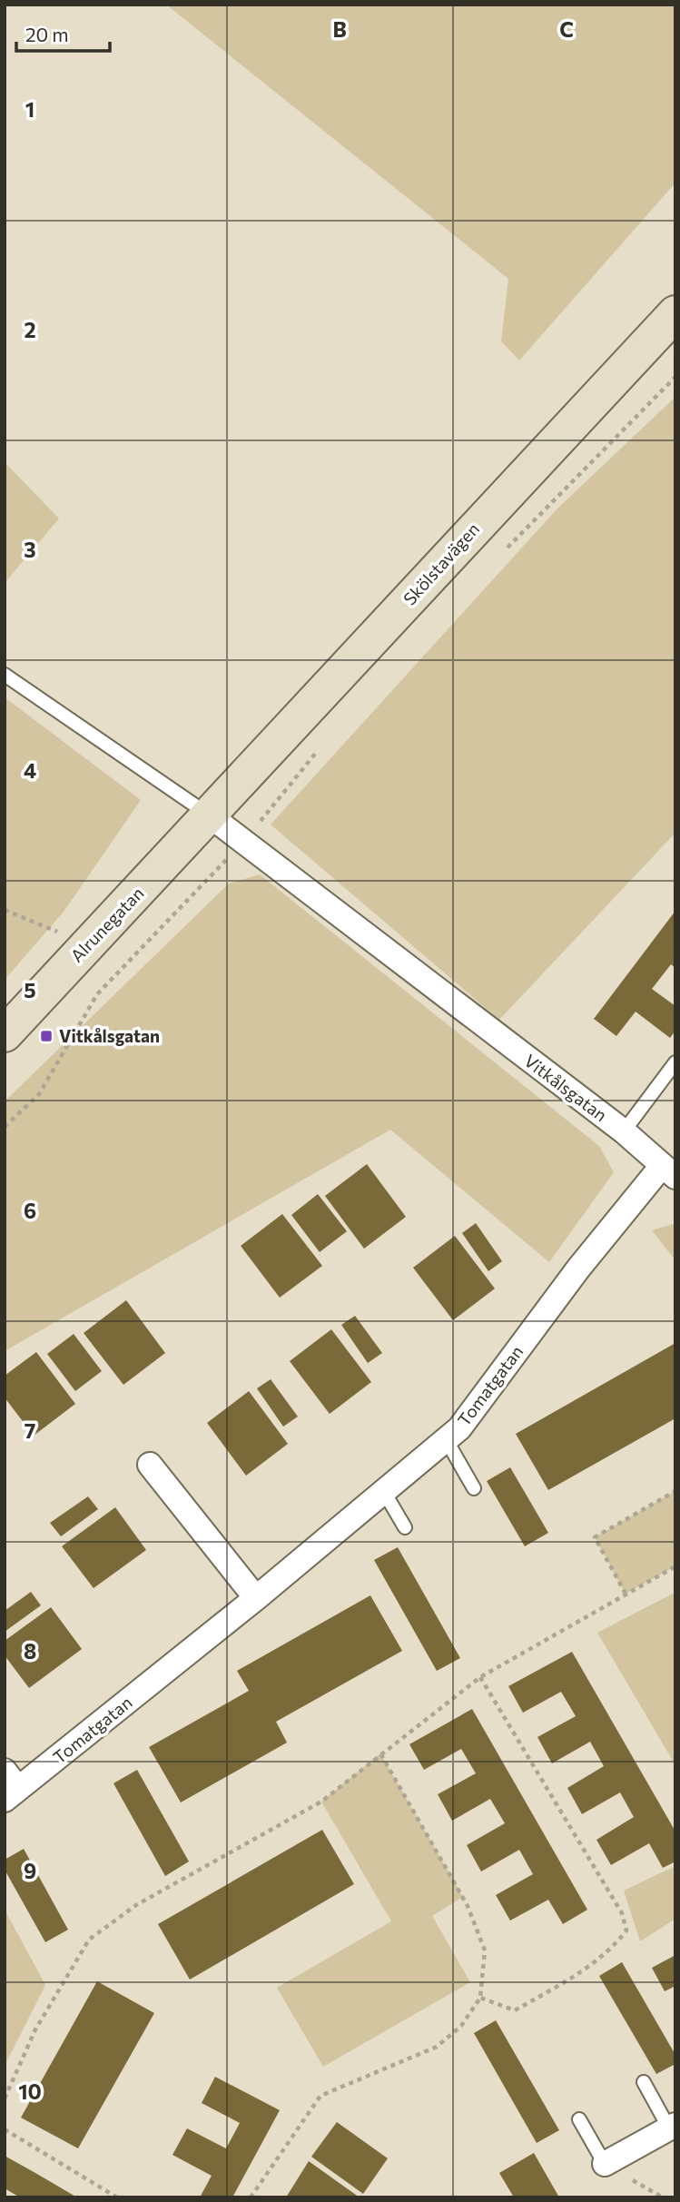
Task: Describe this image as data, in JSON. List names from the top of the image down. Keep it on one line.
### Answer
{"streets":{"street":["Skölstavägen","Alrunegatan","Vitkålsgatan","Tomatgatan"]},"crossings":[["Skölstavägen","Alrunegatan"],["Skölstavägen","Vitkålsgatan"],["Alrunegatan","Vitkålsgatan"],["Vitkålsgatan","Tomatgatan"]],"places":{"transit":["Vitkålsgatan"]},"scale_bar":"20 m","grid":{"columns":["B","C"],"rows":["1","2","3","4","5","6","7","8","9","10"]}}
